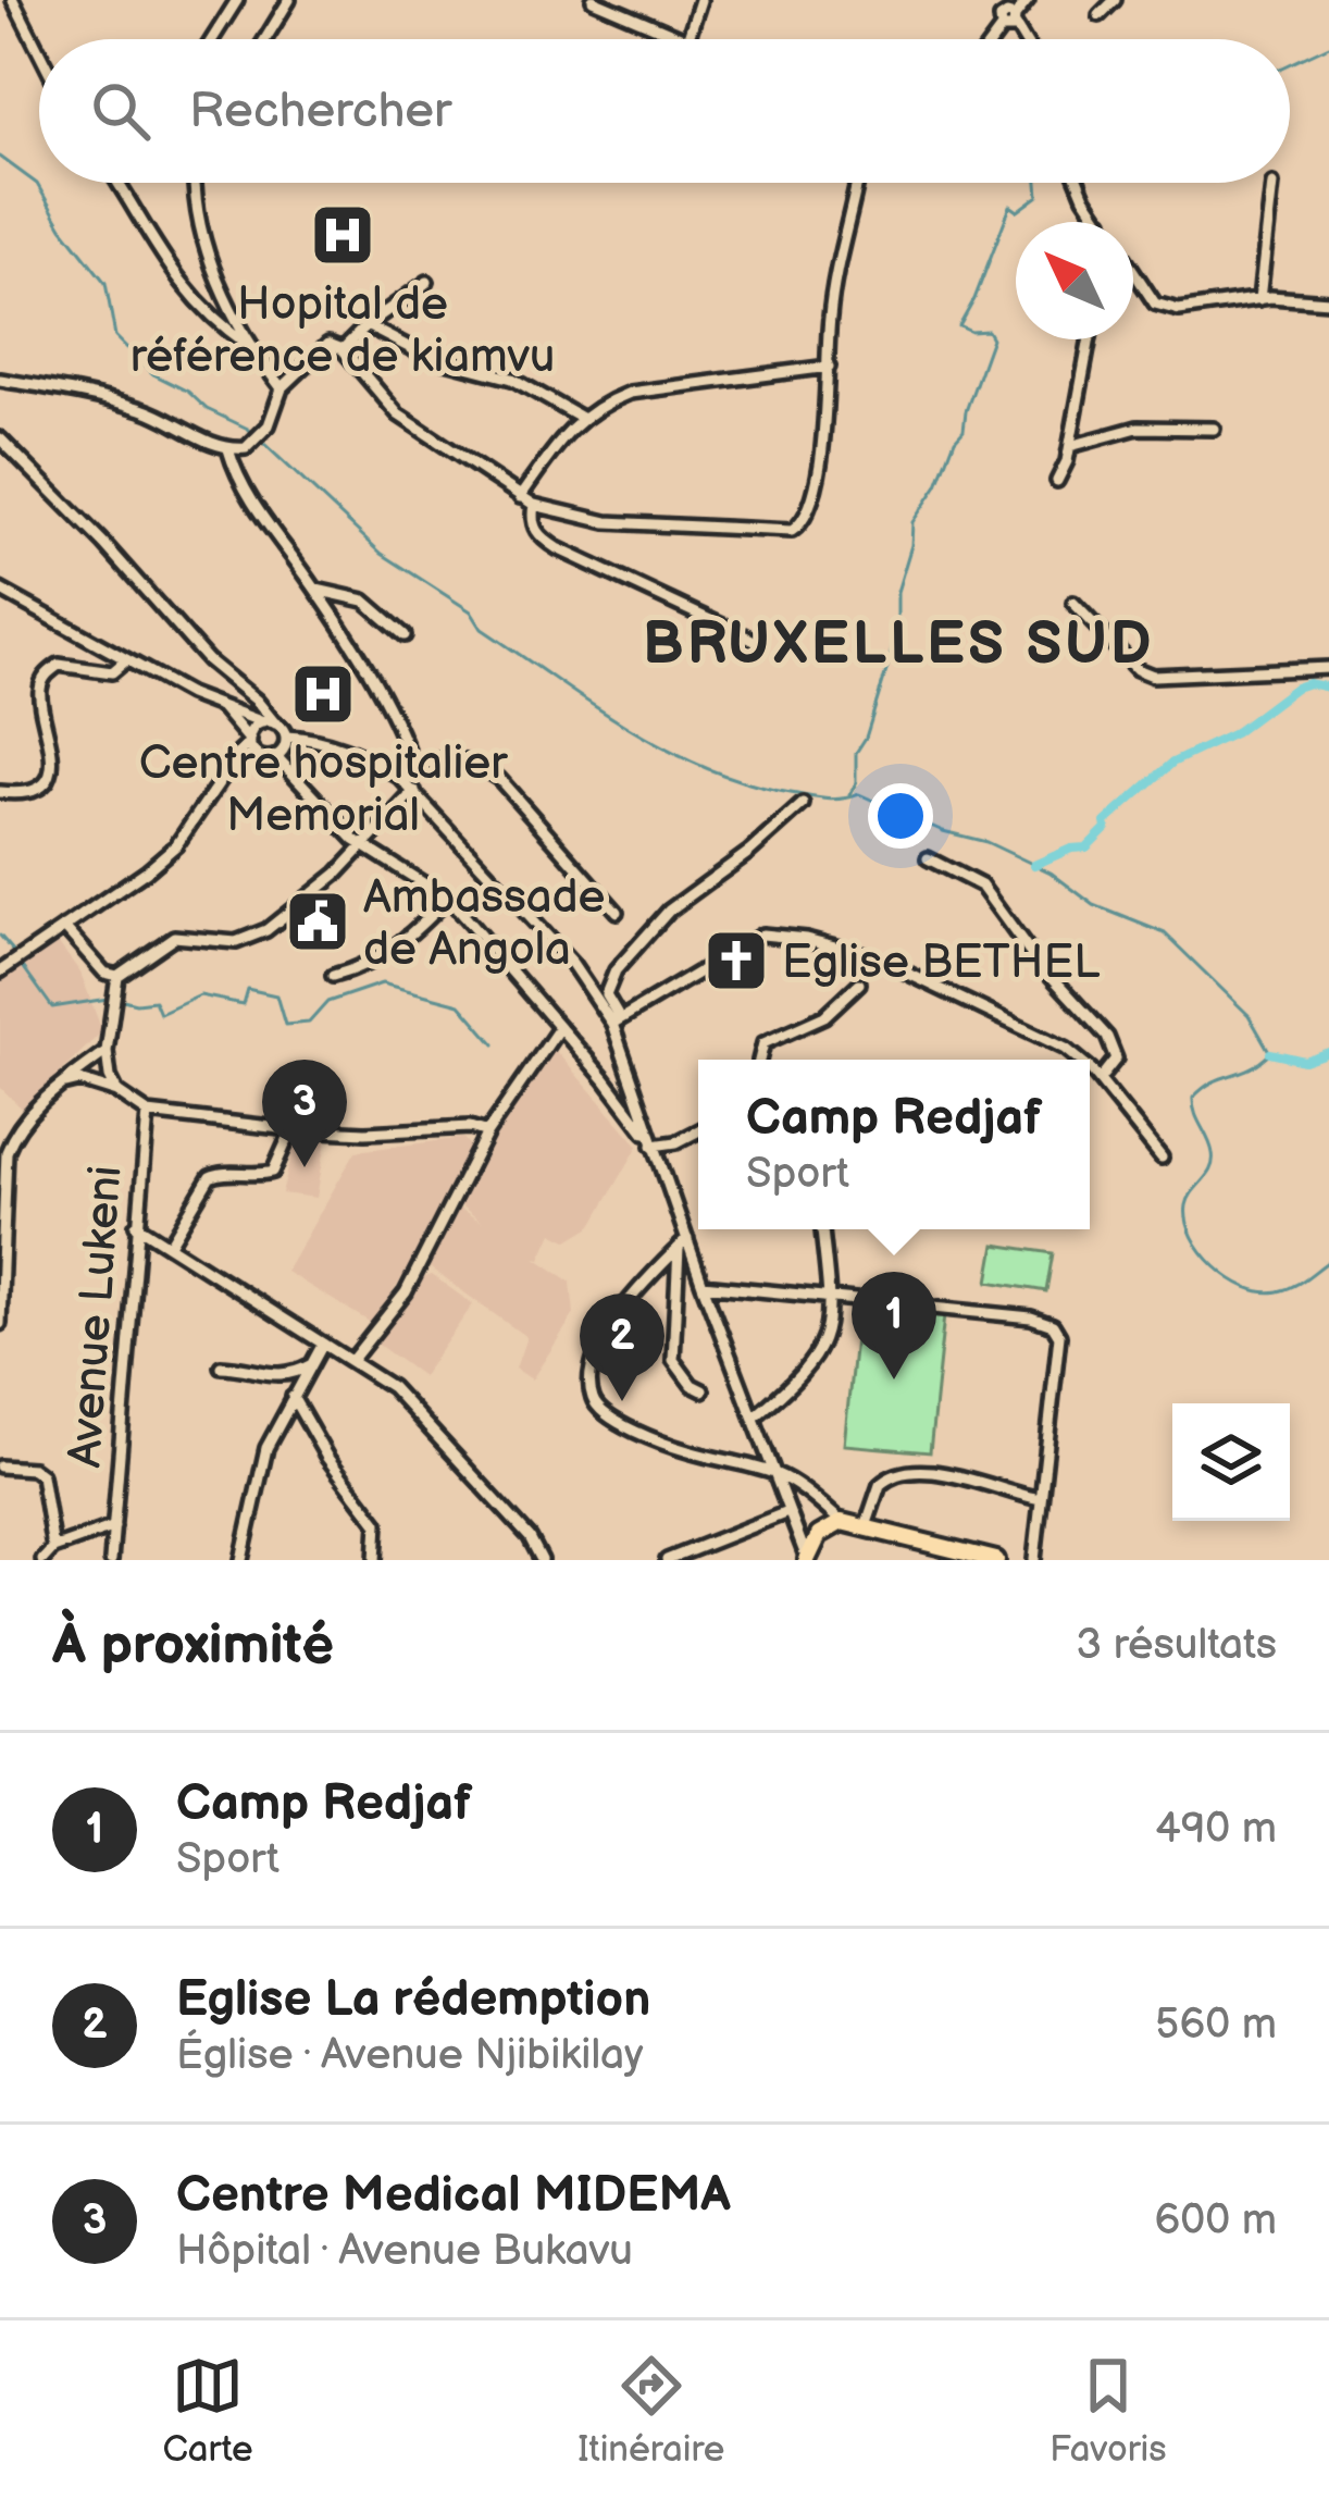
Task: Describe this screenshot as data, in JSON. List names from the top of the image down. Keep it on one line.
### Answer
{"streets":{"street":["Avenue Lukeni"]},"districts":["BRUXELLES SUD"],"places":{"hospital":["Hopital de référence de kiamvu","Centre hospitalier Memorial"],"public building":["Ambassade de Angola"],"church":["Eglise BETHEL"]},"north":"top left","page":{"search":"Rechercher","popup":["Camp Redjaf","Sport"],"pins":["3","1","2"],"heading":["À proximité","3 résultats"],"list":[{"mark":"1","name":"Camp Redjaf","note":"Sport","value":"490 m"},{"mark":"2","name":"Eglise La rédemption","note":"Église · Avenue Njibikilay","value":"560 m"},{"mark":"3","name":"Centre Medical MIDEMA","note":"Hôpital · Avenue Bukavu","value":"600 m"}],"nav":["Carte","Itinéraire","Favoris"]}}
